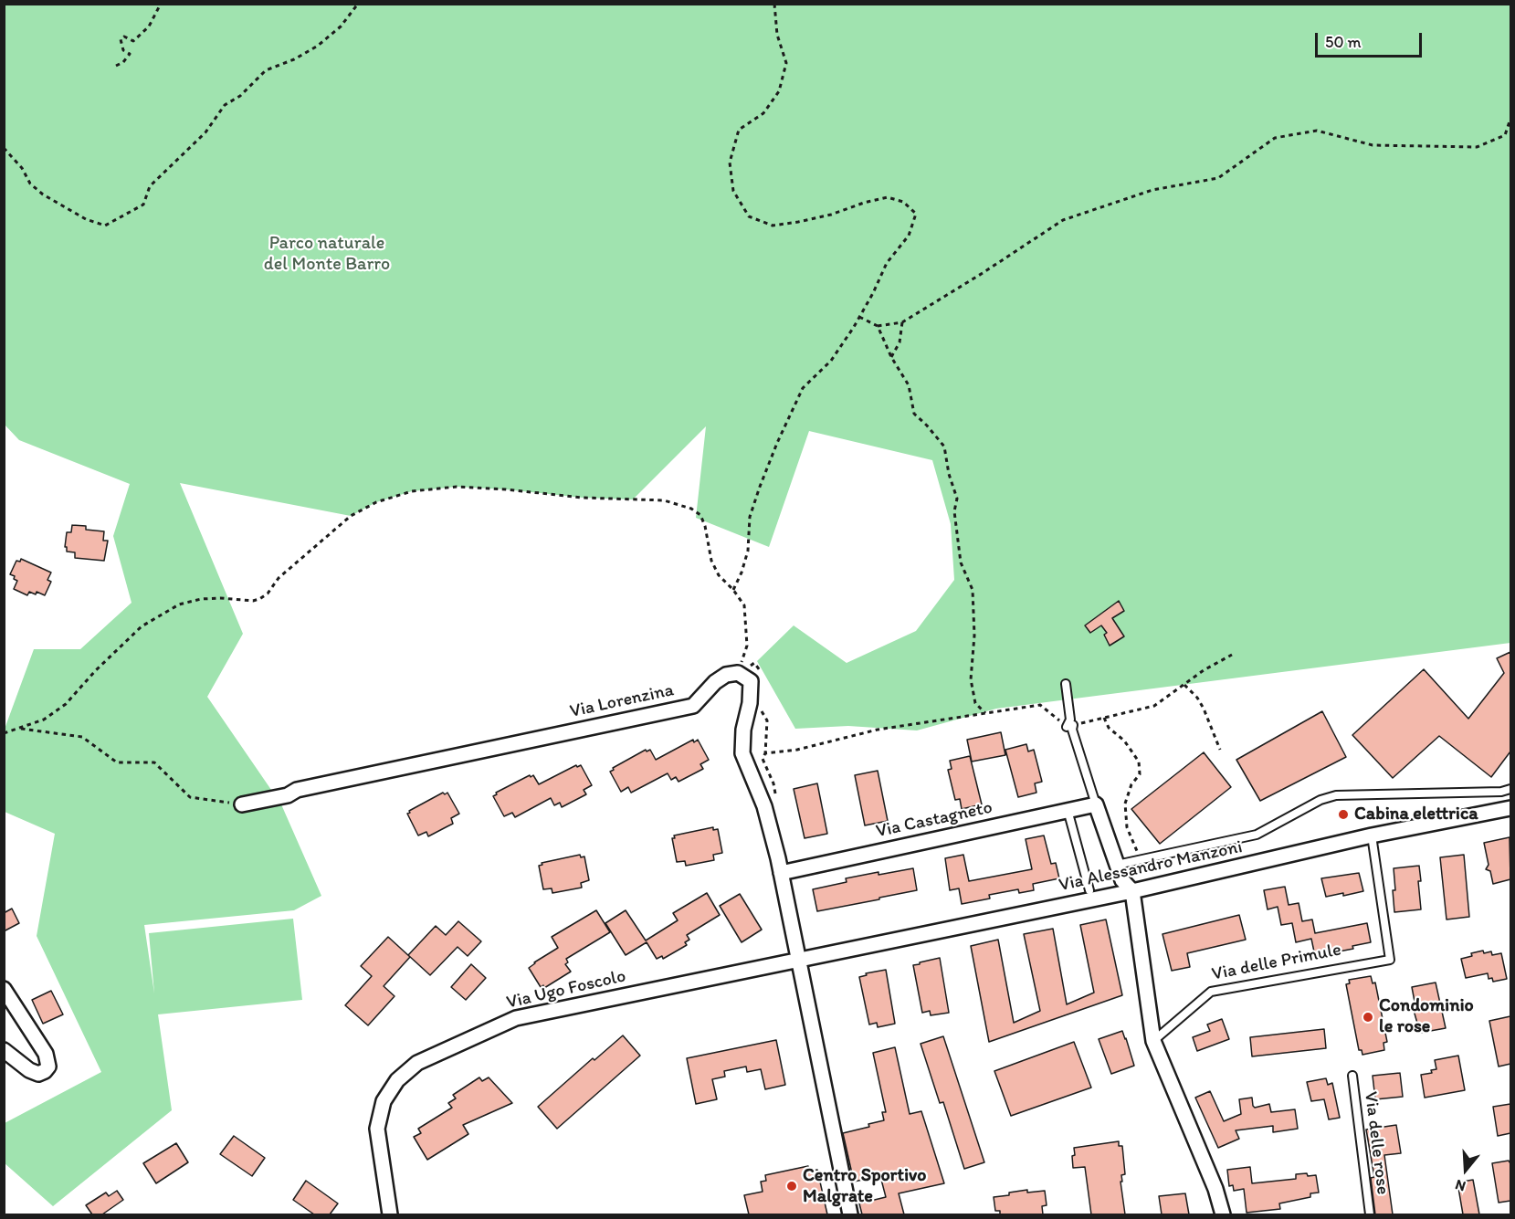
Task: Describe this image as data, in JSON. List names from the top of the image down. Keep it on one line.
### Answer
{"streets":{"street":["Via Lorenzina","Via Castagneto","Via Alessandro Manzoni","Via Ugo Foscolo"],"lane":["Via delle Primule","Via delle rose"]},"crossings":[["Via Alessandro Manzoni","Via delle Primule"],["Via Alessandro Manzoni","Via Ugo Foscolo"]],"parks":["Parco naturale del Monte Barro"],"places":["Cabina elettrica","Condominio le rose","Centro Sportivo Malgrate"],"scale_bar":"50 m","north":"bottom"}
